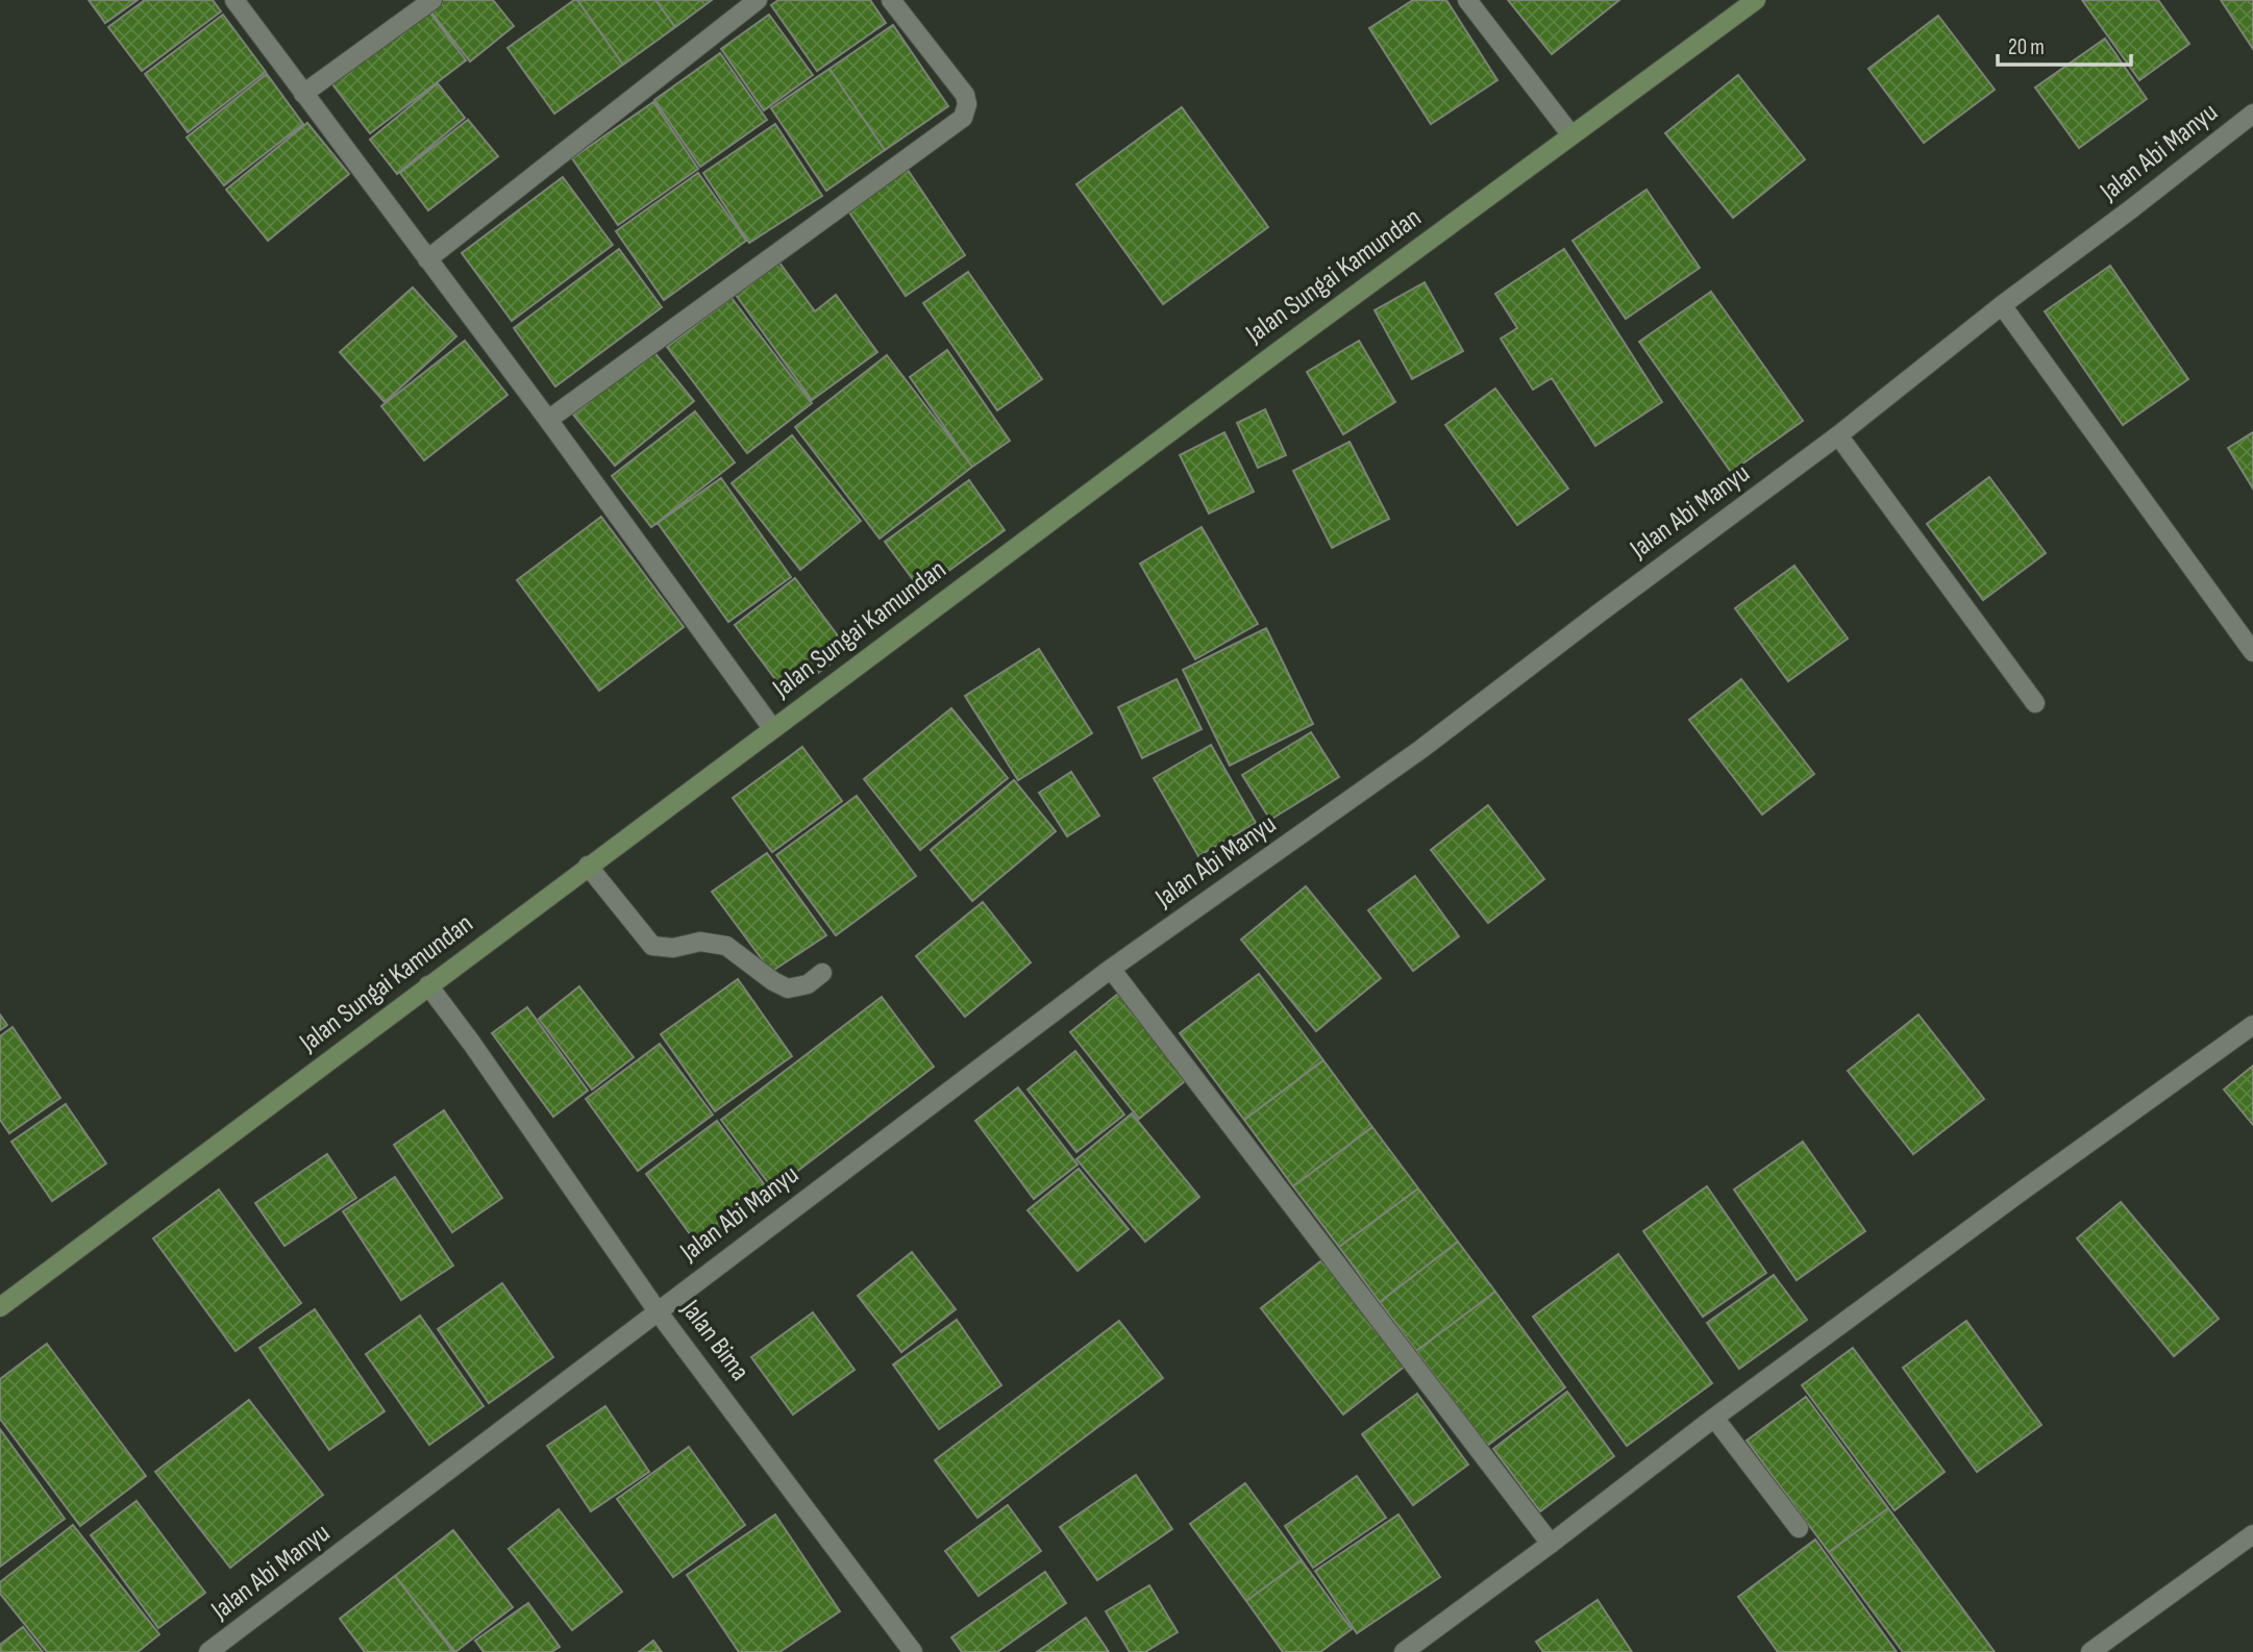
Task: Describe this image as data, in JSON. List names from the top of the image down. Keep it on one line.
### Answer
{"streets":{"main road":["Jalan Sungai Kamundan"],"street":["Jalan Abi Manyu","Jalan Bima"]},"crossings":[["Jalan Abi Manyu","Jalan Bima"],["Jalan Sungai Kamundan","Jalan Bima"]],"scale_bar":"20 m"}
